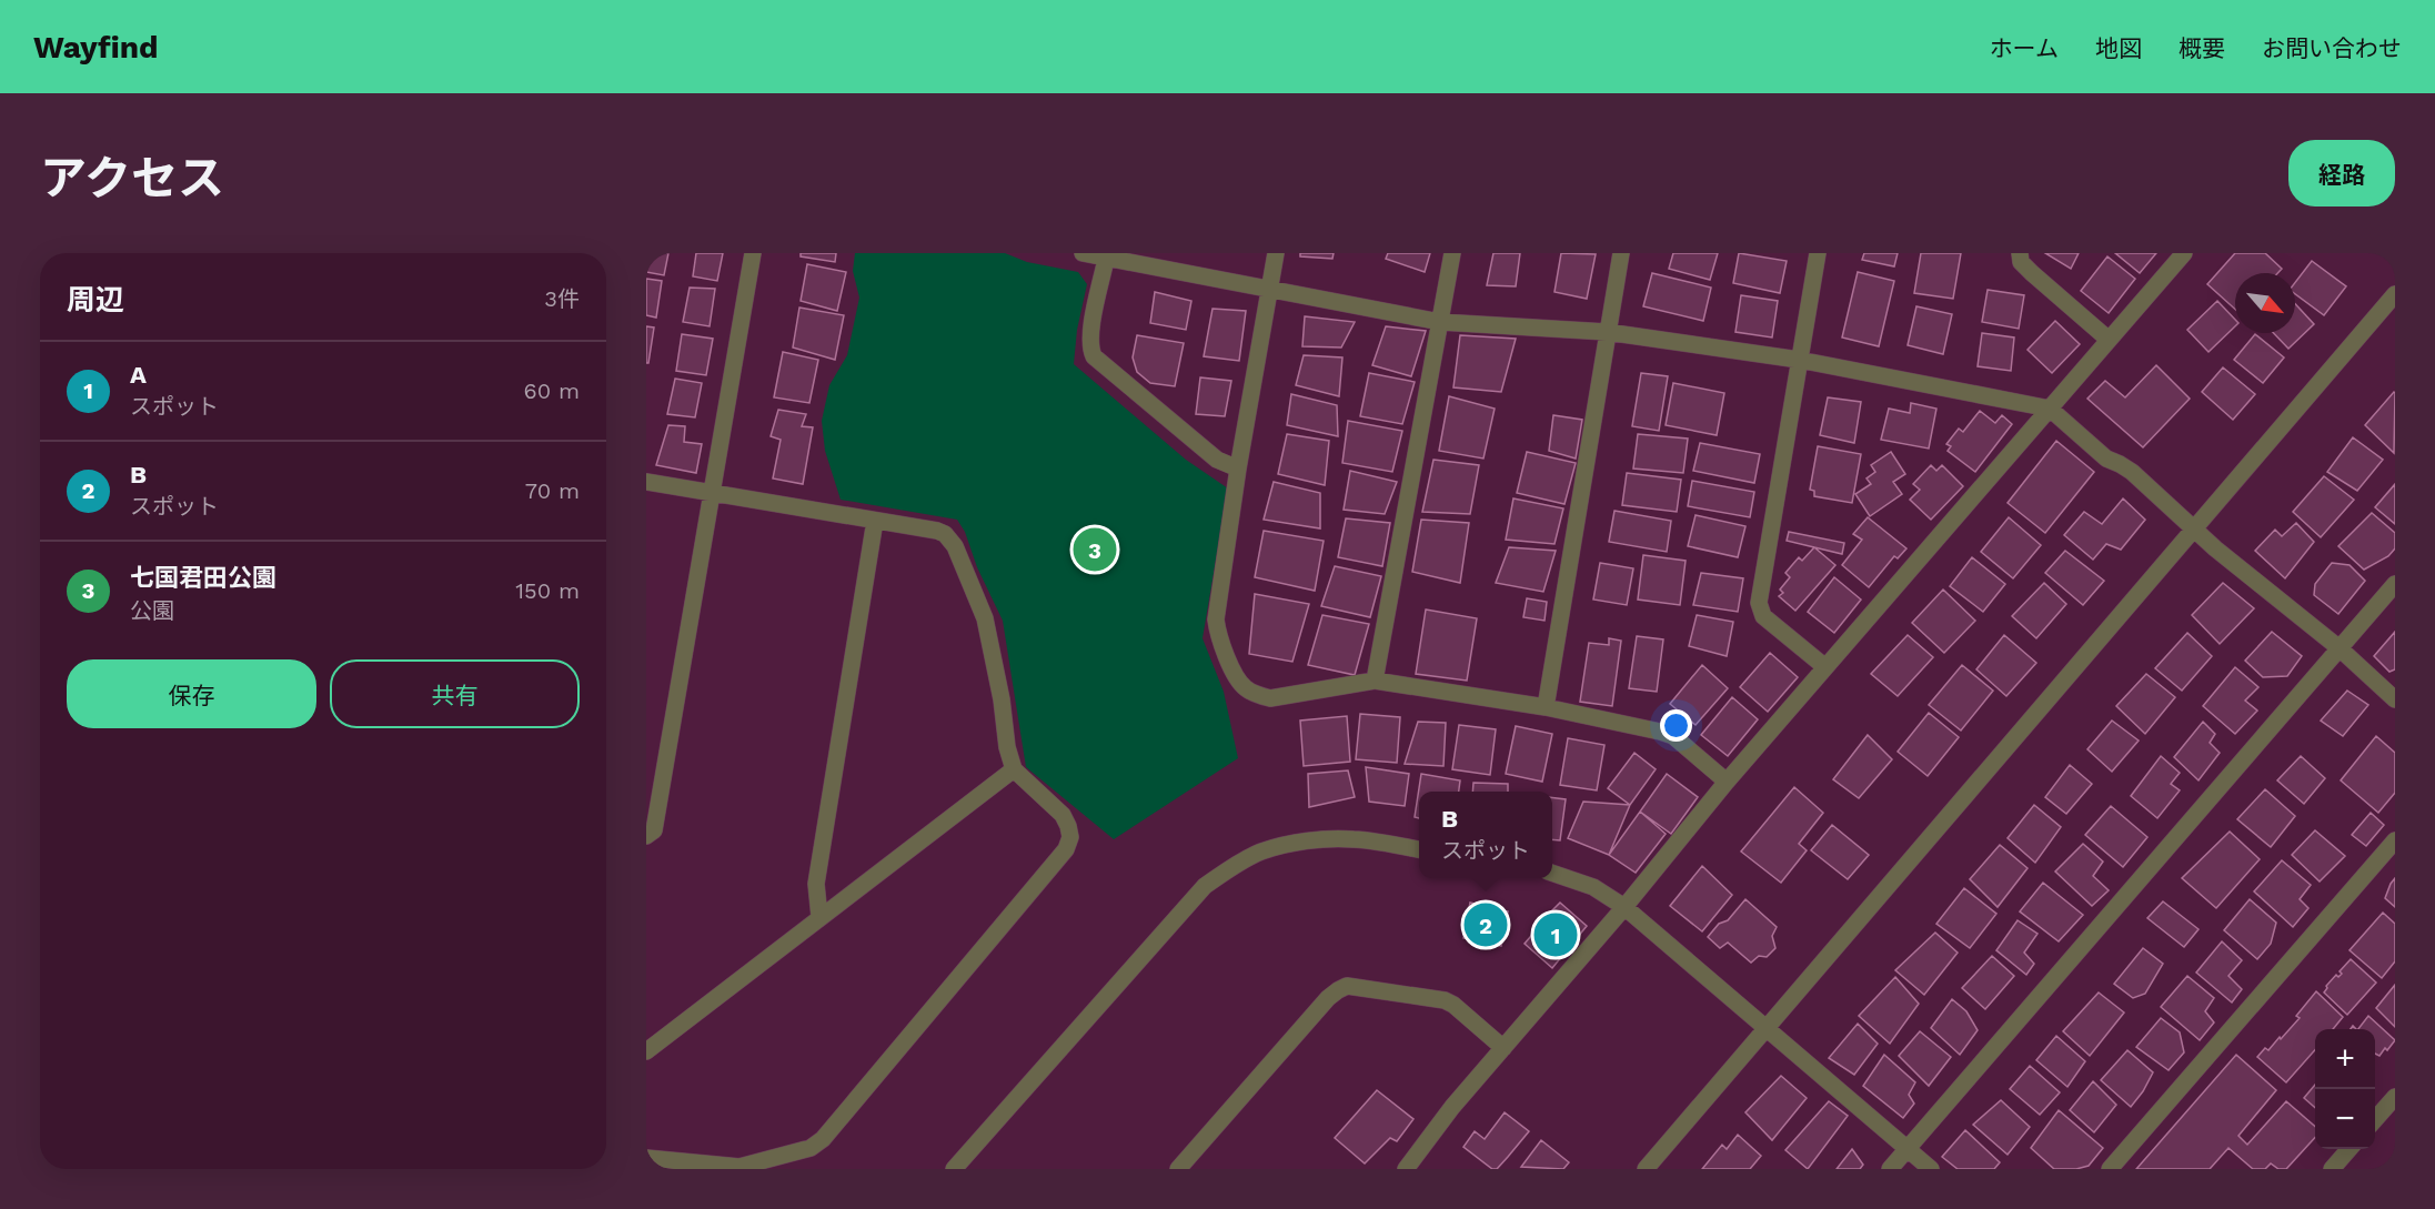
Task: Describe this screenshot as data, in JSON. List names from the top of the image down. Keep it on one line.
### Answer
{"north":"bottom right","page":{"header":"Wayfind","nav":["ホーム","地図","概要","お問い合わせ"],"title":"アクセス","buttons":["経路",["保存","共有"]],"heading":["周辺","3件"],"list":[{"mark":"1","name":"A","note":"スポット","value":"60 m"},{"mark":"2","name":"B","note":"スポット","value":"70 m"},{"mark":"3","name":"七国君田公園","note":"公園","value":"150 m"}],"pins":["3","2","1"],"popup":["B","スポット"],"map_buttons":["+","−"]}}
